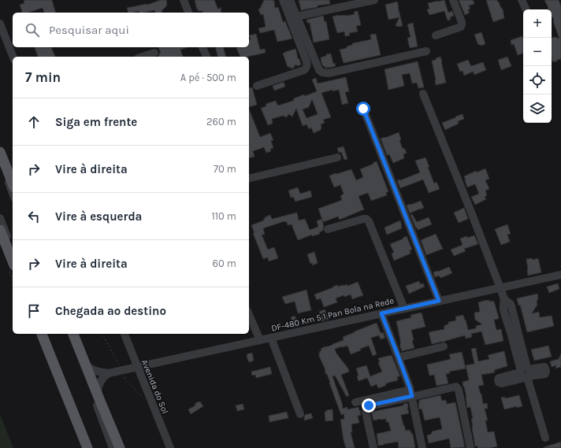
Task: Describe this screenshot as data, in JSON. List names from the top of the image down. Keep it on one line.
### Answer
{"streets":{"street":["DF-480 Km 5 1 Pan Bola na Rede","Avenida do Sol"]},"crossings":[["DF-480 Km 5 1 Pan Bola na Rede","Avenida do Sol"]],"page":{"map_buttons":["+","−"],"search":"Pesquisar aqui","heading":["7 min","A pé · 500 m"],"list":[["Siga em frente","260 m"],["Vire à direita","70 m"],["Vire à esquerda","110 m"],["Vire à direita","60 m"],"Chegada ao destino"]}}
